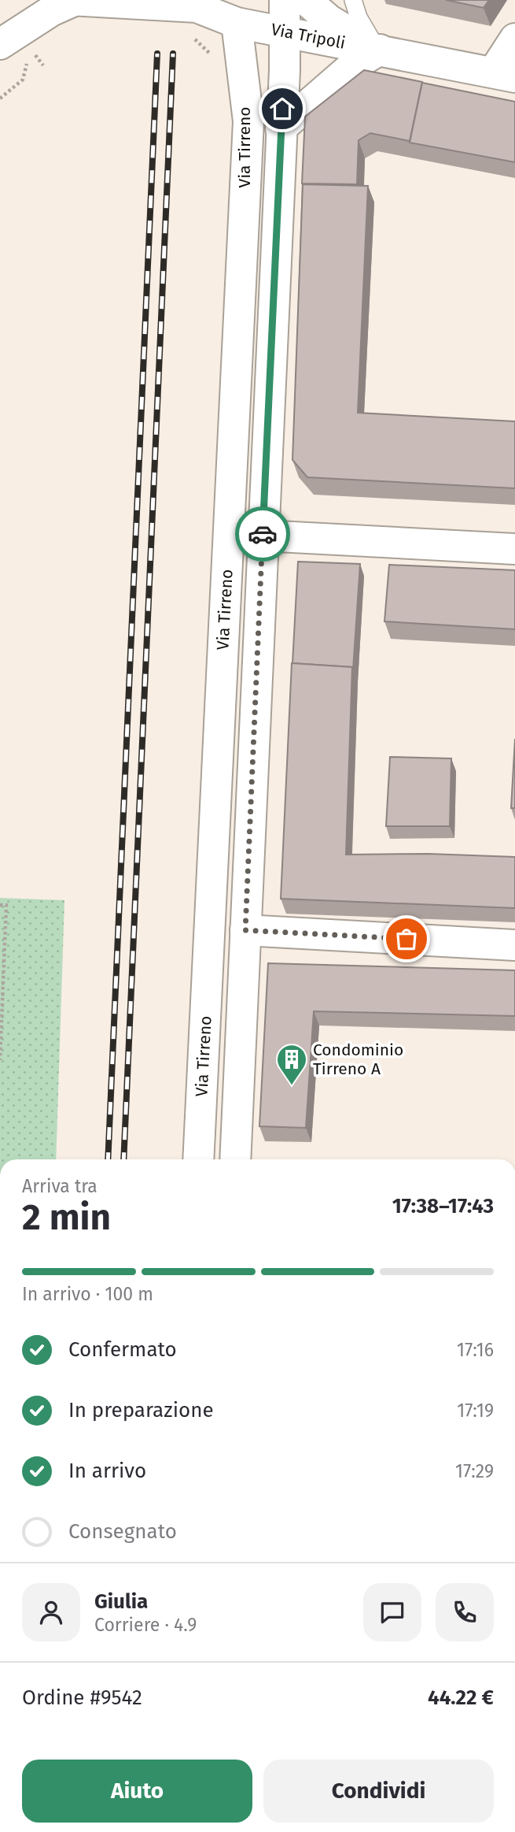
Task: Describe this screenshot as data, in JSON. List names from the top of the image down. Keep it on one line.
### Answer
{"streets":{"street":["Via Tripoli","Via Tirreno"]},"crossings":[["Via Tripoli","Via Tirreno"]],"places":{"building":["Condominio Tirreno A"]},"page":{"heading":["2 min","Arriva tra","17:38–17:43"],"panel":["Giulia","Corriere · 4.9","Ordine #9542","44.22 €"],"bar":"In arrivo · 100 m","list":[["Confermato","17:16"],["In preparazione","17:19"],["In arrivo","17:29"],"Consegnato"],"buttons":["Aiuto","Condividi"]}}
